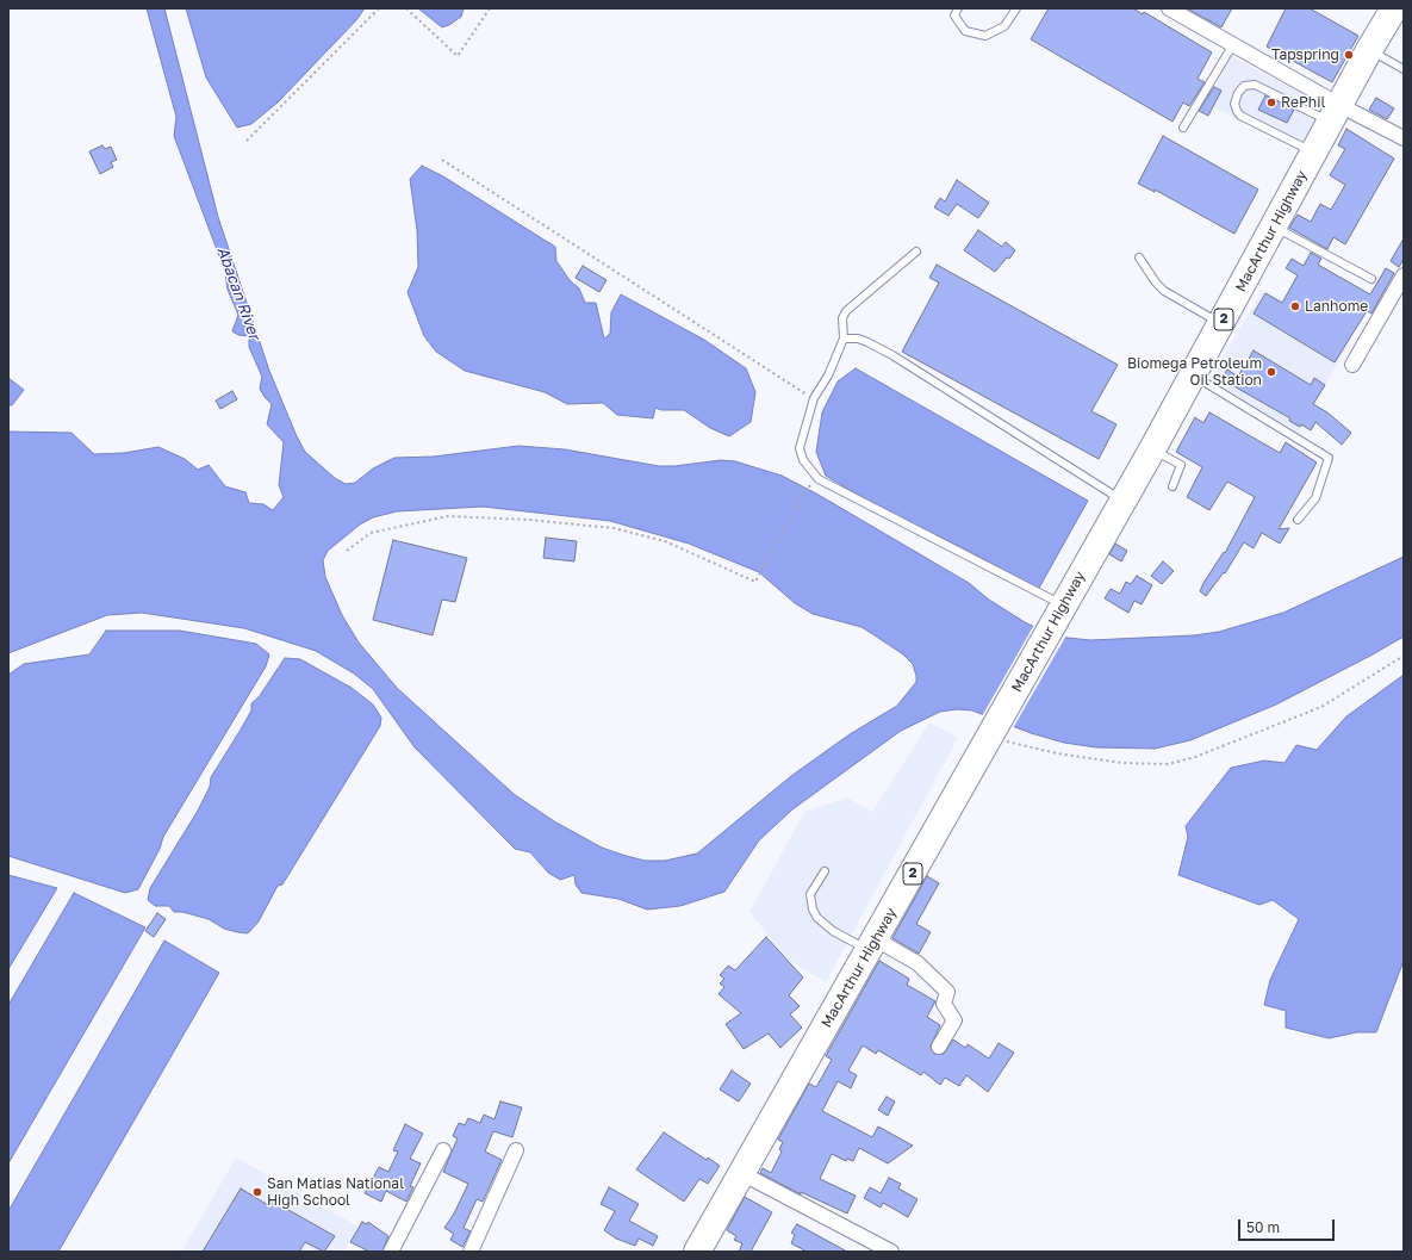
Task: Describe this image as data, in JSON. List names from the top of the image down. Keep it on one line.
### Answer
{"streets":{"highway":["MacArthur Highway","2"]},"water":["Abacan River"],"places":["Tapspring","RePhil","Lanhome","Biomega Petroleum Oil Station","San Matias National High School"],"scale_bar":"50 m"}
